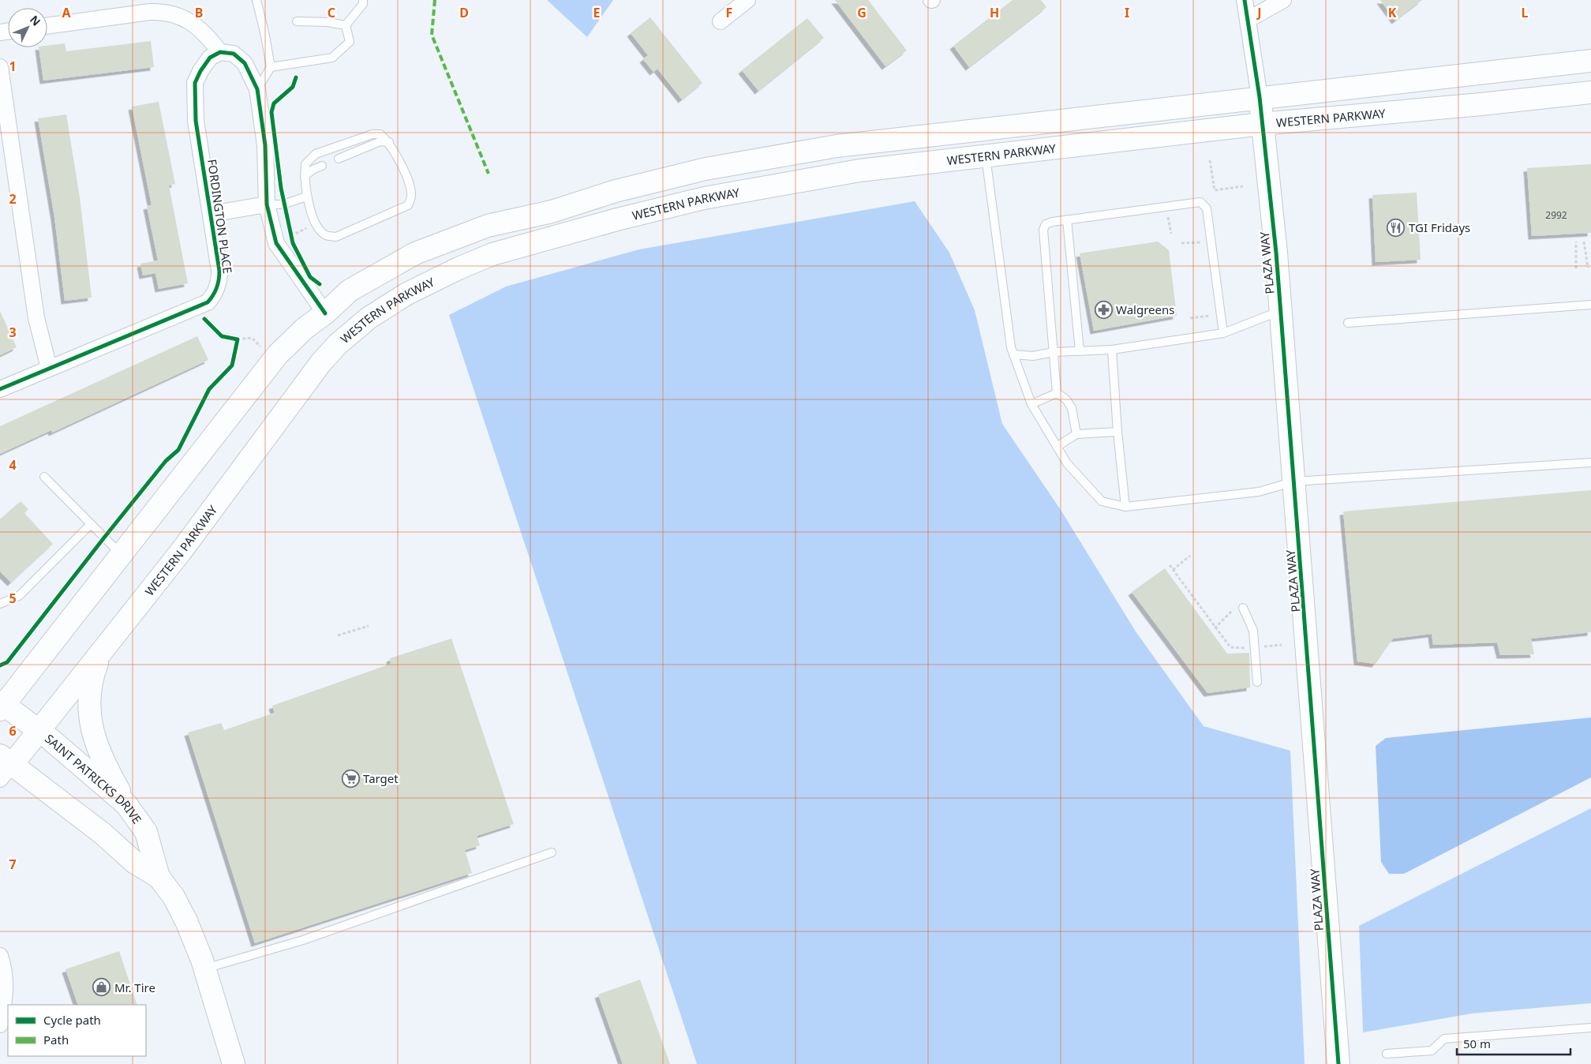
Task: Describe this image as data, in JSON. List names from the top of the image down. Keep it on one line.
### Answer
{"streets":{"main road":["WESTERN PARKWAY","PLAZA WAY","SAINT PATRICKS DRIVE"],"street":["FORDINGTON PLACE"]},"crossings":[["WESTERN PARKWAY","PLAZA WAY"],["WESTERN PARKWAY","SAINT PATRICKS DRIVE"]],"places":{"restaurant":["TGI Fridays"],"pharmacy":["Walgreens"],"supermarket":["Target"],"shop":["Mr. Tire"]},"house_numbers":["2992"],"legend":["Cycle path","Path"],"scale_bar":"50 m","north":"top right","grid":{"columns":["A","B","C","D","E","F","G","H","I","J","K","L"],"rows":["1","2","3","4","5","6","7"]}}
